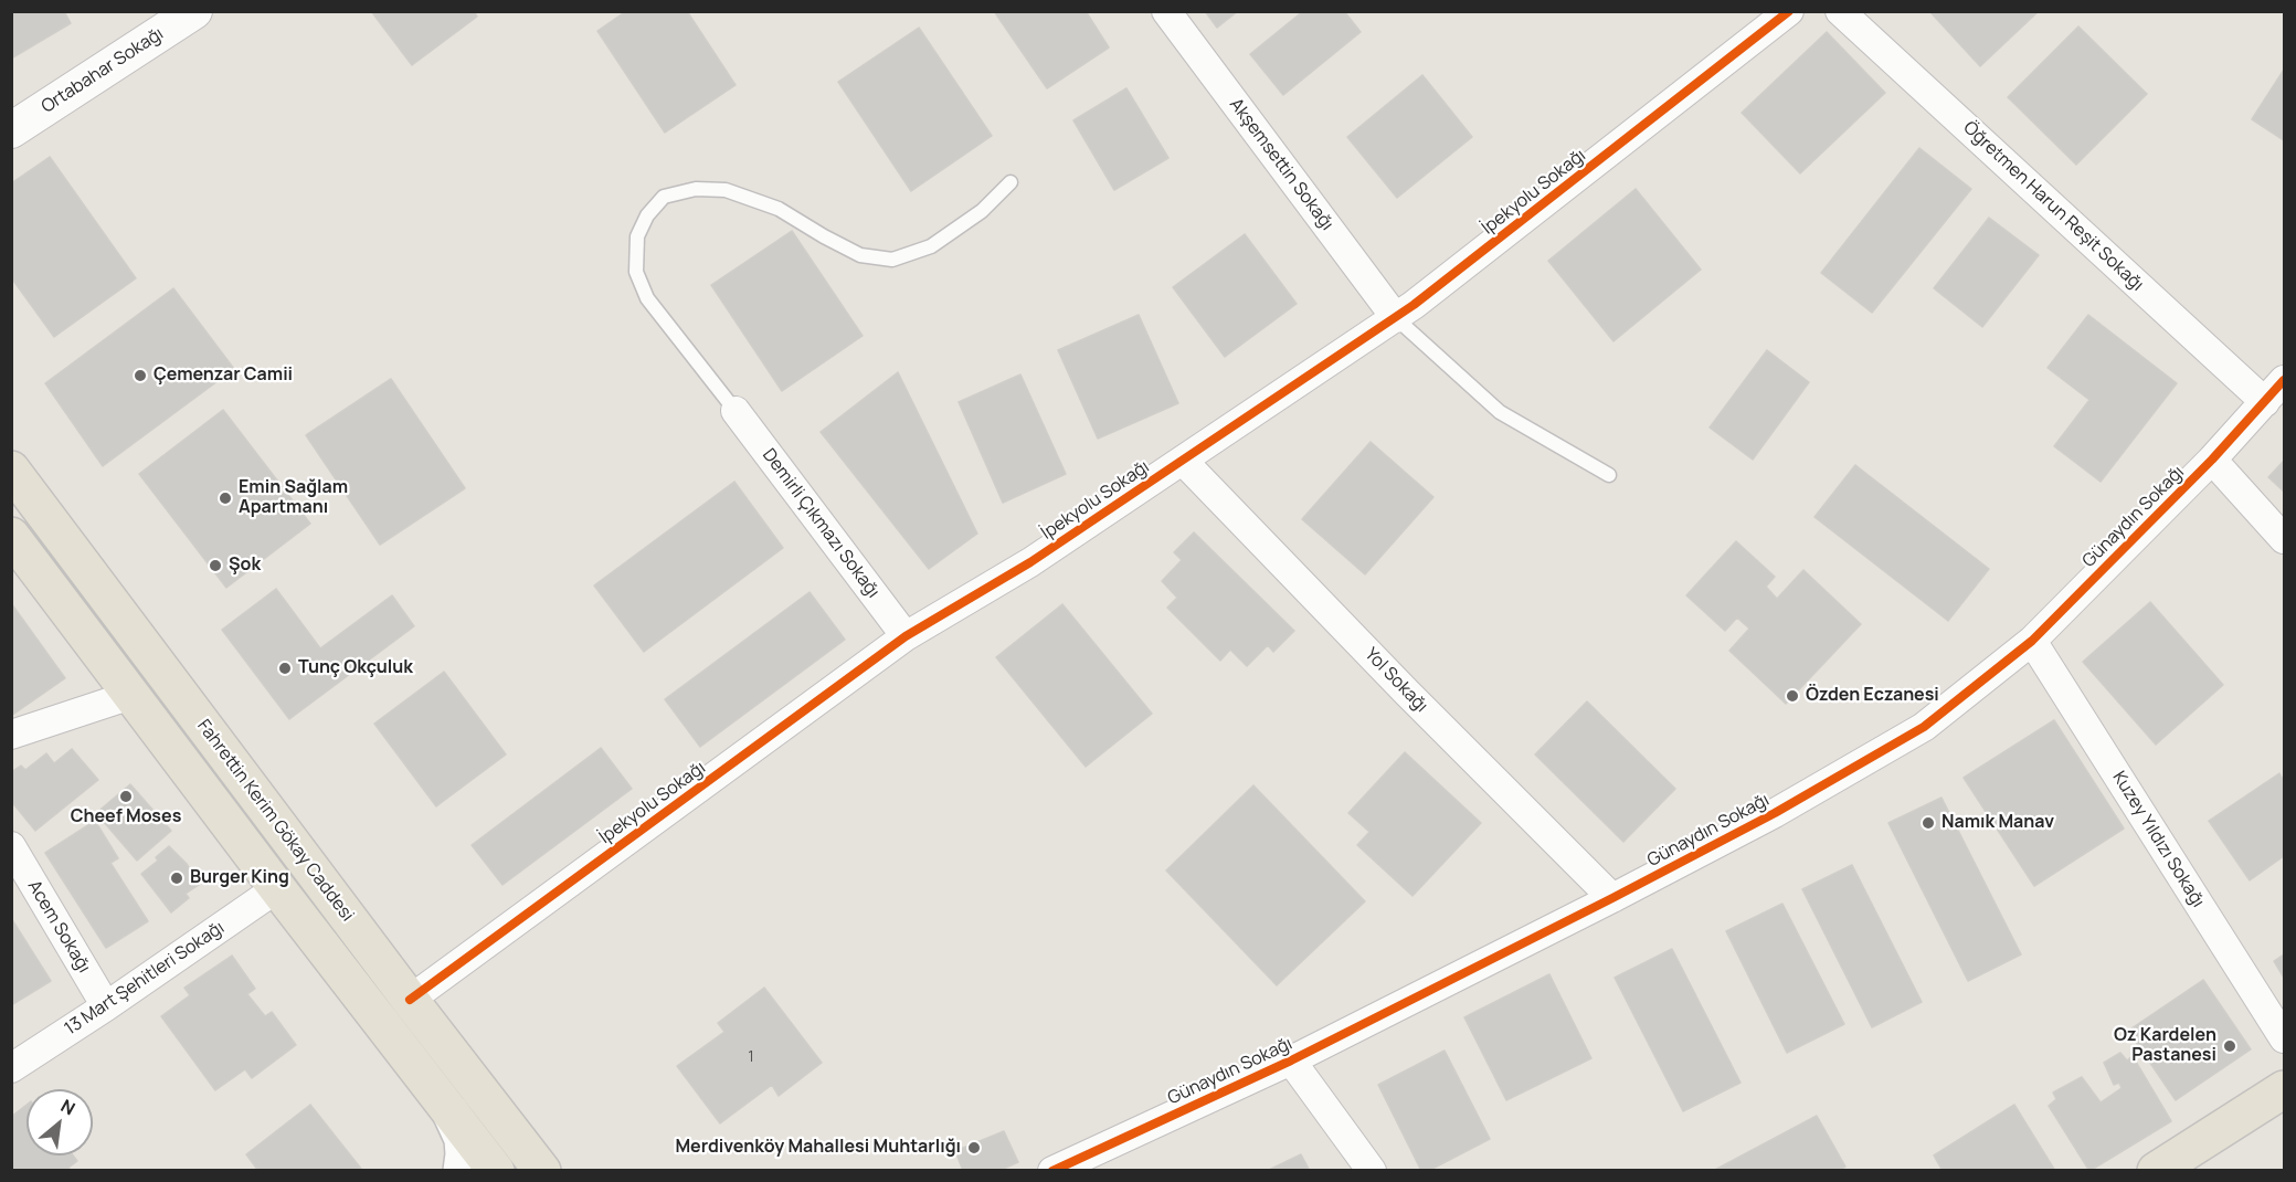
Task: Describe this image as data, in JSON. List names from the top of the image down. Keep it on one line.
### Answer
{"streets":{"main road":["Fahrettin Kerim Gökay Caddesi"],"street":["Ortabahar Sokağı","Akşemsettin Sokağı","İpekyolu Sokağı","Öğretmen Harun Reşit Sokağı","Günaydın Sokağı","Demirli Çıkmazı Sokağı","Yol Sokağı","Kuzey Yıldızı Sokağı","Acem Sokağı","13 Mart Şehitleri Sokağı"]},"crossings":[["Akşemsettin Sokağı","İpekyolu Sokağı"],["İpekyolu Sokağı","Demirli Çıkmazı Sokağı"],["İpekyolu Sokağı","Yol Sokağı"],["İpekyolu Sokağı","Fahrettin Kerim Gökay Caddesi"],["Öğretmen Harun Reşit Sokağı","Günaydın Sokağı"],["Günaydın Sokağı","Yol Sokağı"],["Günaydın Sokağı","Kuzey Yıldızı Sokağı"],["Fahrettin Kerim Gökay Caddesi","13 Mart Şehitleri Sokağı"],["Acem Sokağı","13 Mart Şehitleri Sokağı"]],"places":["Çemenzar Camii","Emin Sağlam Apartmanı","Şok","Tunç Okçuluk","Özden Eczanesi","Cheef Moses","Namık Manav","Burger King","Oz Kardelen Pastanesi","Merdivenköy Mahallesi Muhtarlığı"],"house_numbers":["1"],"north":"top right"}
